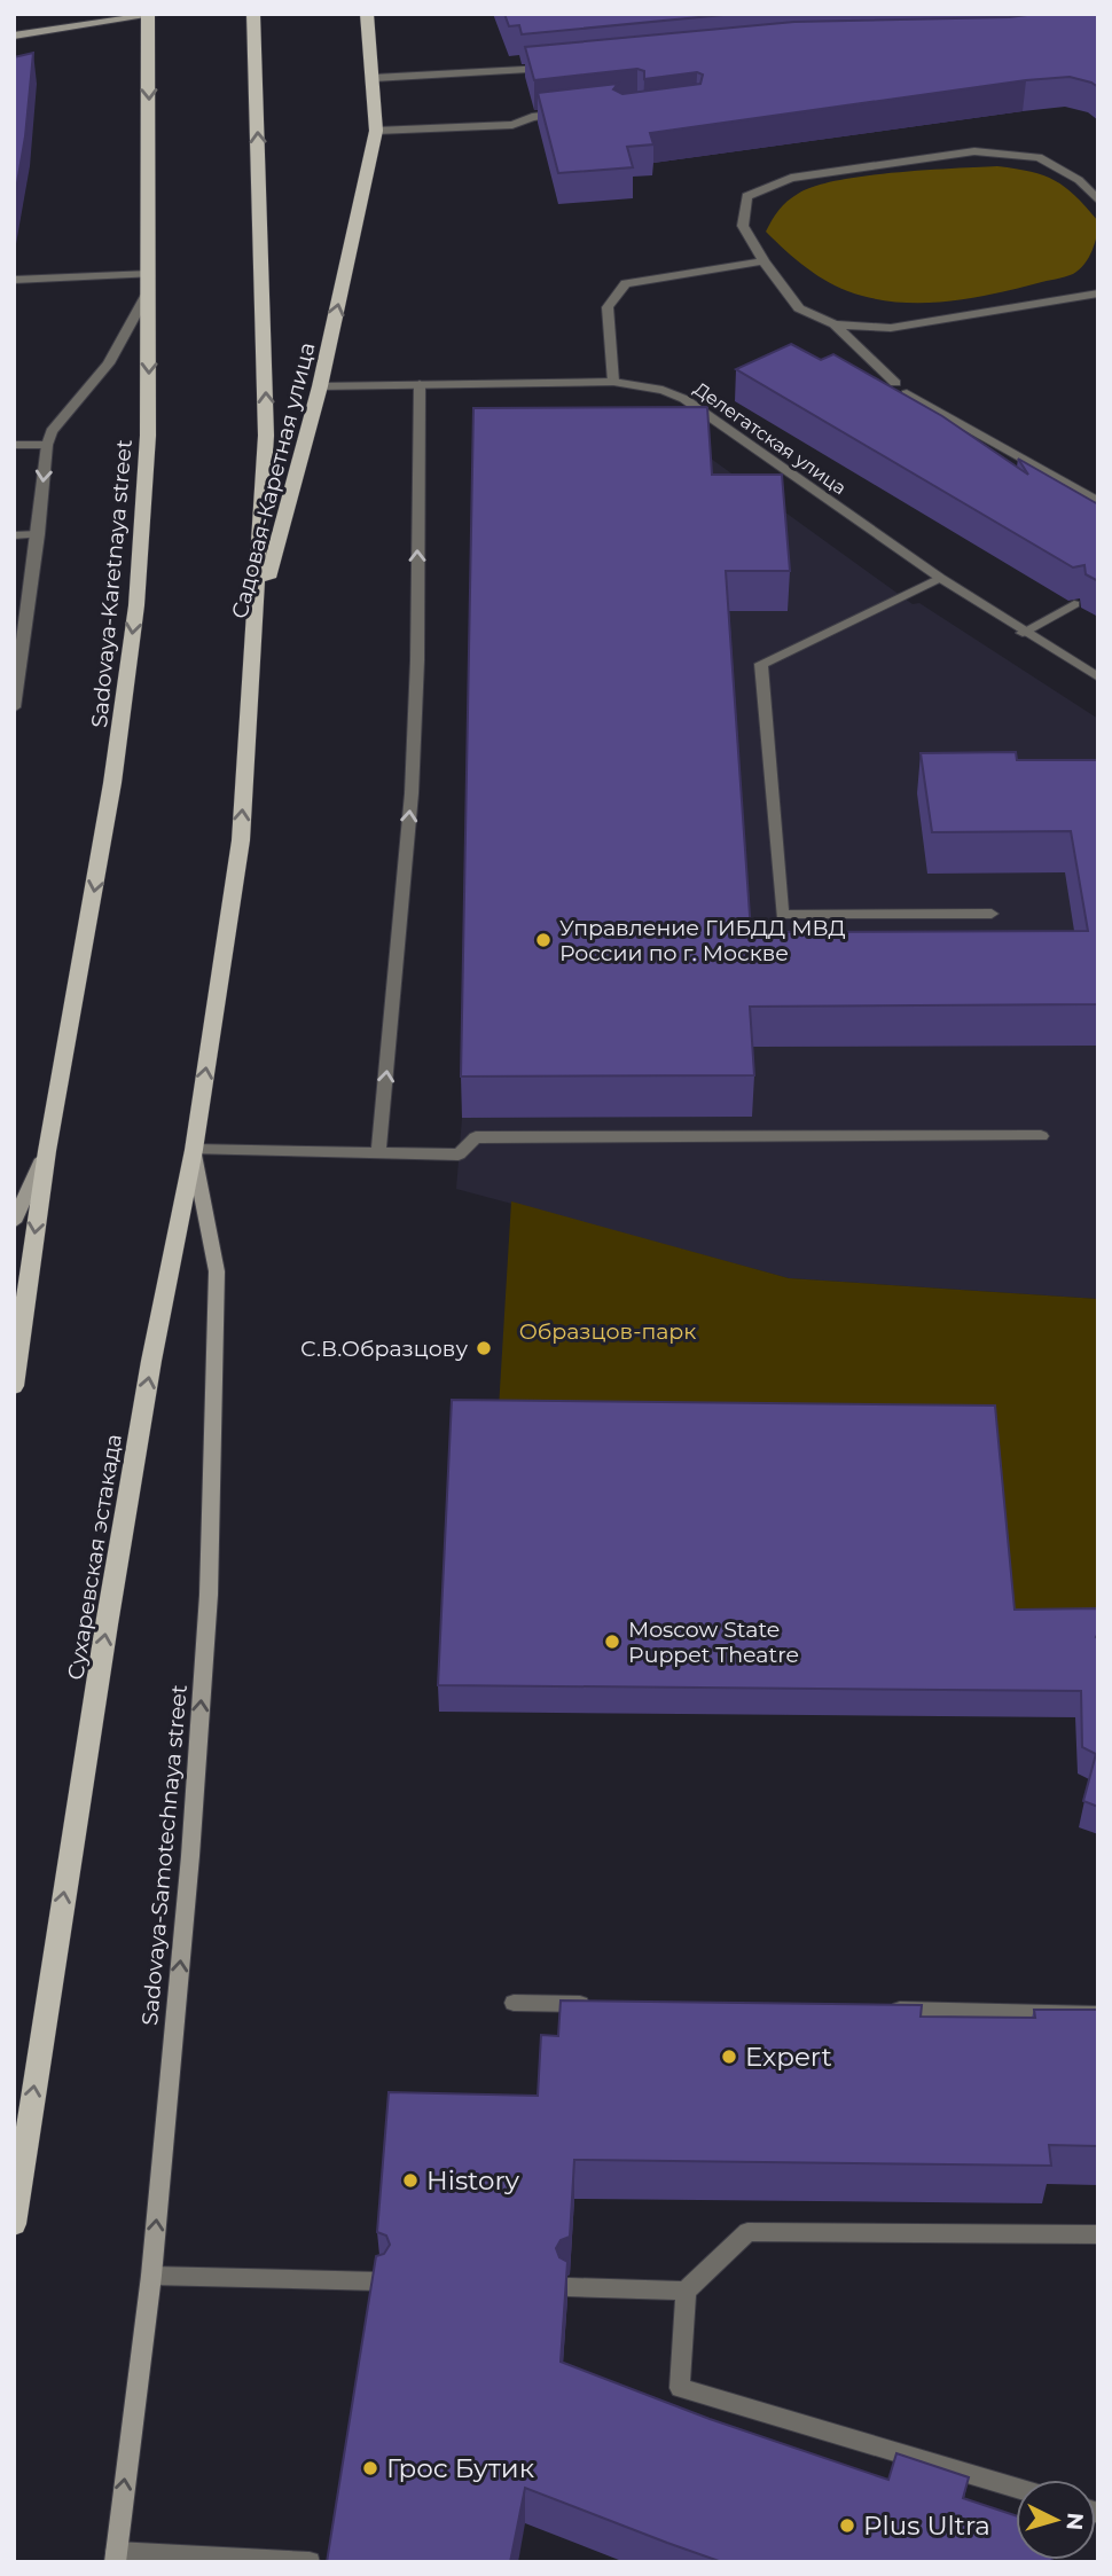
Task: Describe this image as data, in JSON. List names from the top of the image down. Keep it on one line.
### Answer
{"streets":{"main road":["Садовая-Каретная улица","Sadovaya-Karetnaya street","Сухаревская эстакада","Sadovaya-Samotechnaya street"],"street":["Делегатская улица"]},"crossings":[["Делегатская улица","Садовая-Каретная улица"],["Садовая-Каретная улица","Сухаревская эстакада"],["Садовая-Каретная улица","Sadovaya-Samotechnaya street"],["Сухаревская эстакада","Sadovaya-Samotechnaya street"]],"one_way":["Сухаревская эстакада","Sadovaya-Samotechnaya street"],"parks":["Образцов-парк"],"places":["Управление ГИБДД МВД России по г. Москве","С.В.Образцову","Moscow State Puppet Theatre","Expert","History","Грос Бутик","Plus Ultra"],"north":"right"}
